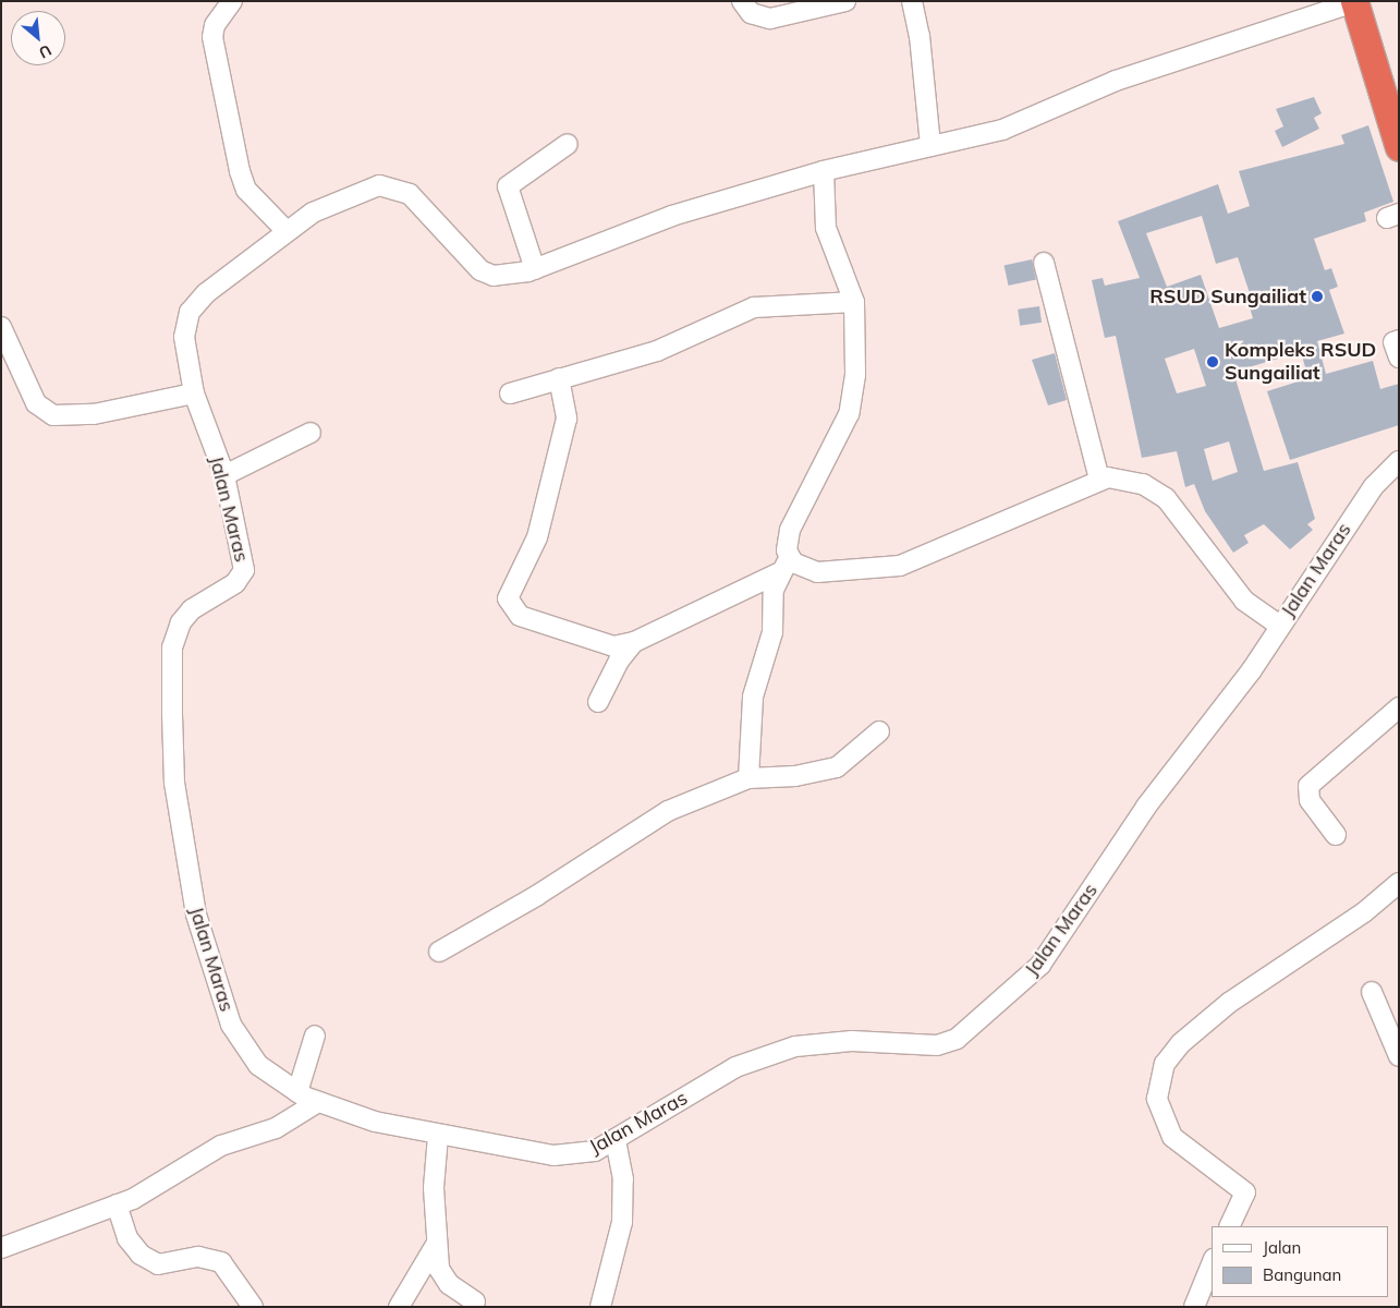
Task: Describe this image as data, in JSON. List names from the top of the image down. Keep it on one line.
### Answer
{"streets":{"street":["Jalan Maras"]},"places":["RSUD Sungailiat","Kompleks RSUD Sungailiat"],"legend":["Jalan","Bangunan"],"north":"bottom right"}
